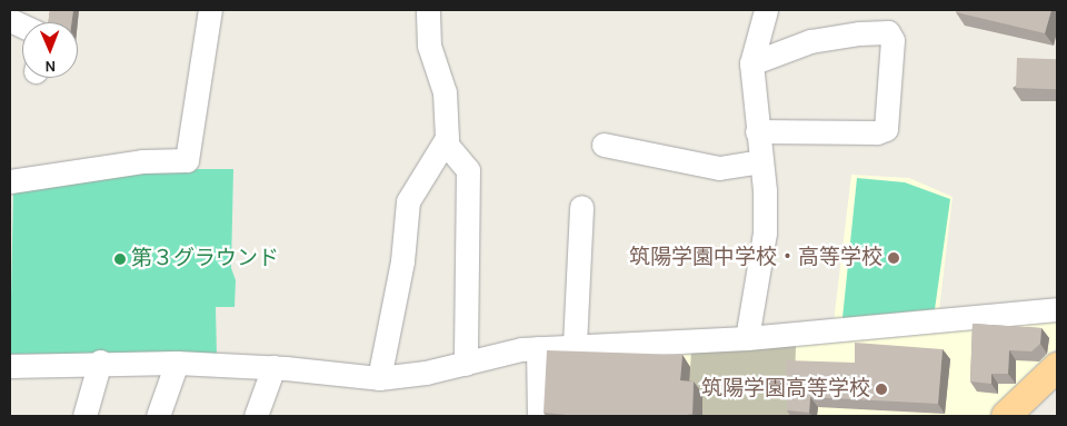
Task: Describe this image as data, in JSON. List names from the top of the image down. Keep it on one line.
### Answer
{"places":["筑陽学園中学校・高等学校","第３グラウンド","筑陽学園高等学校"],"north":"bottom"}
